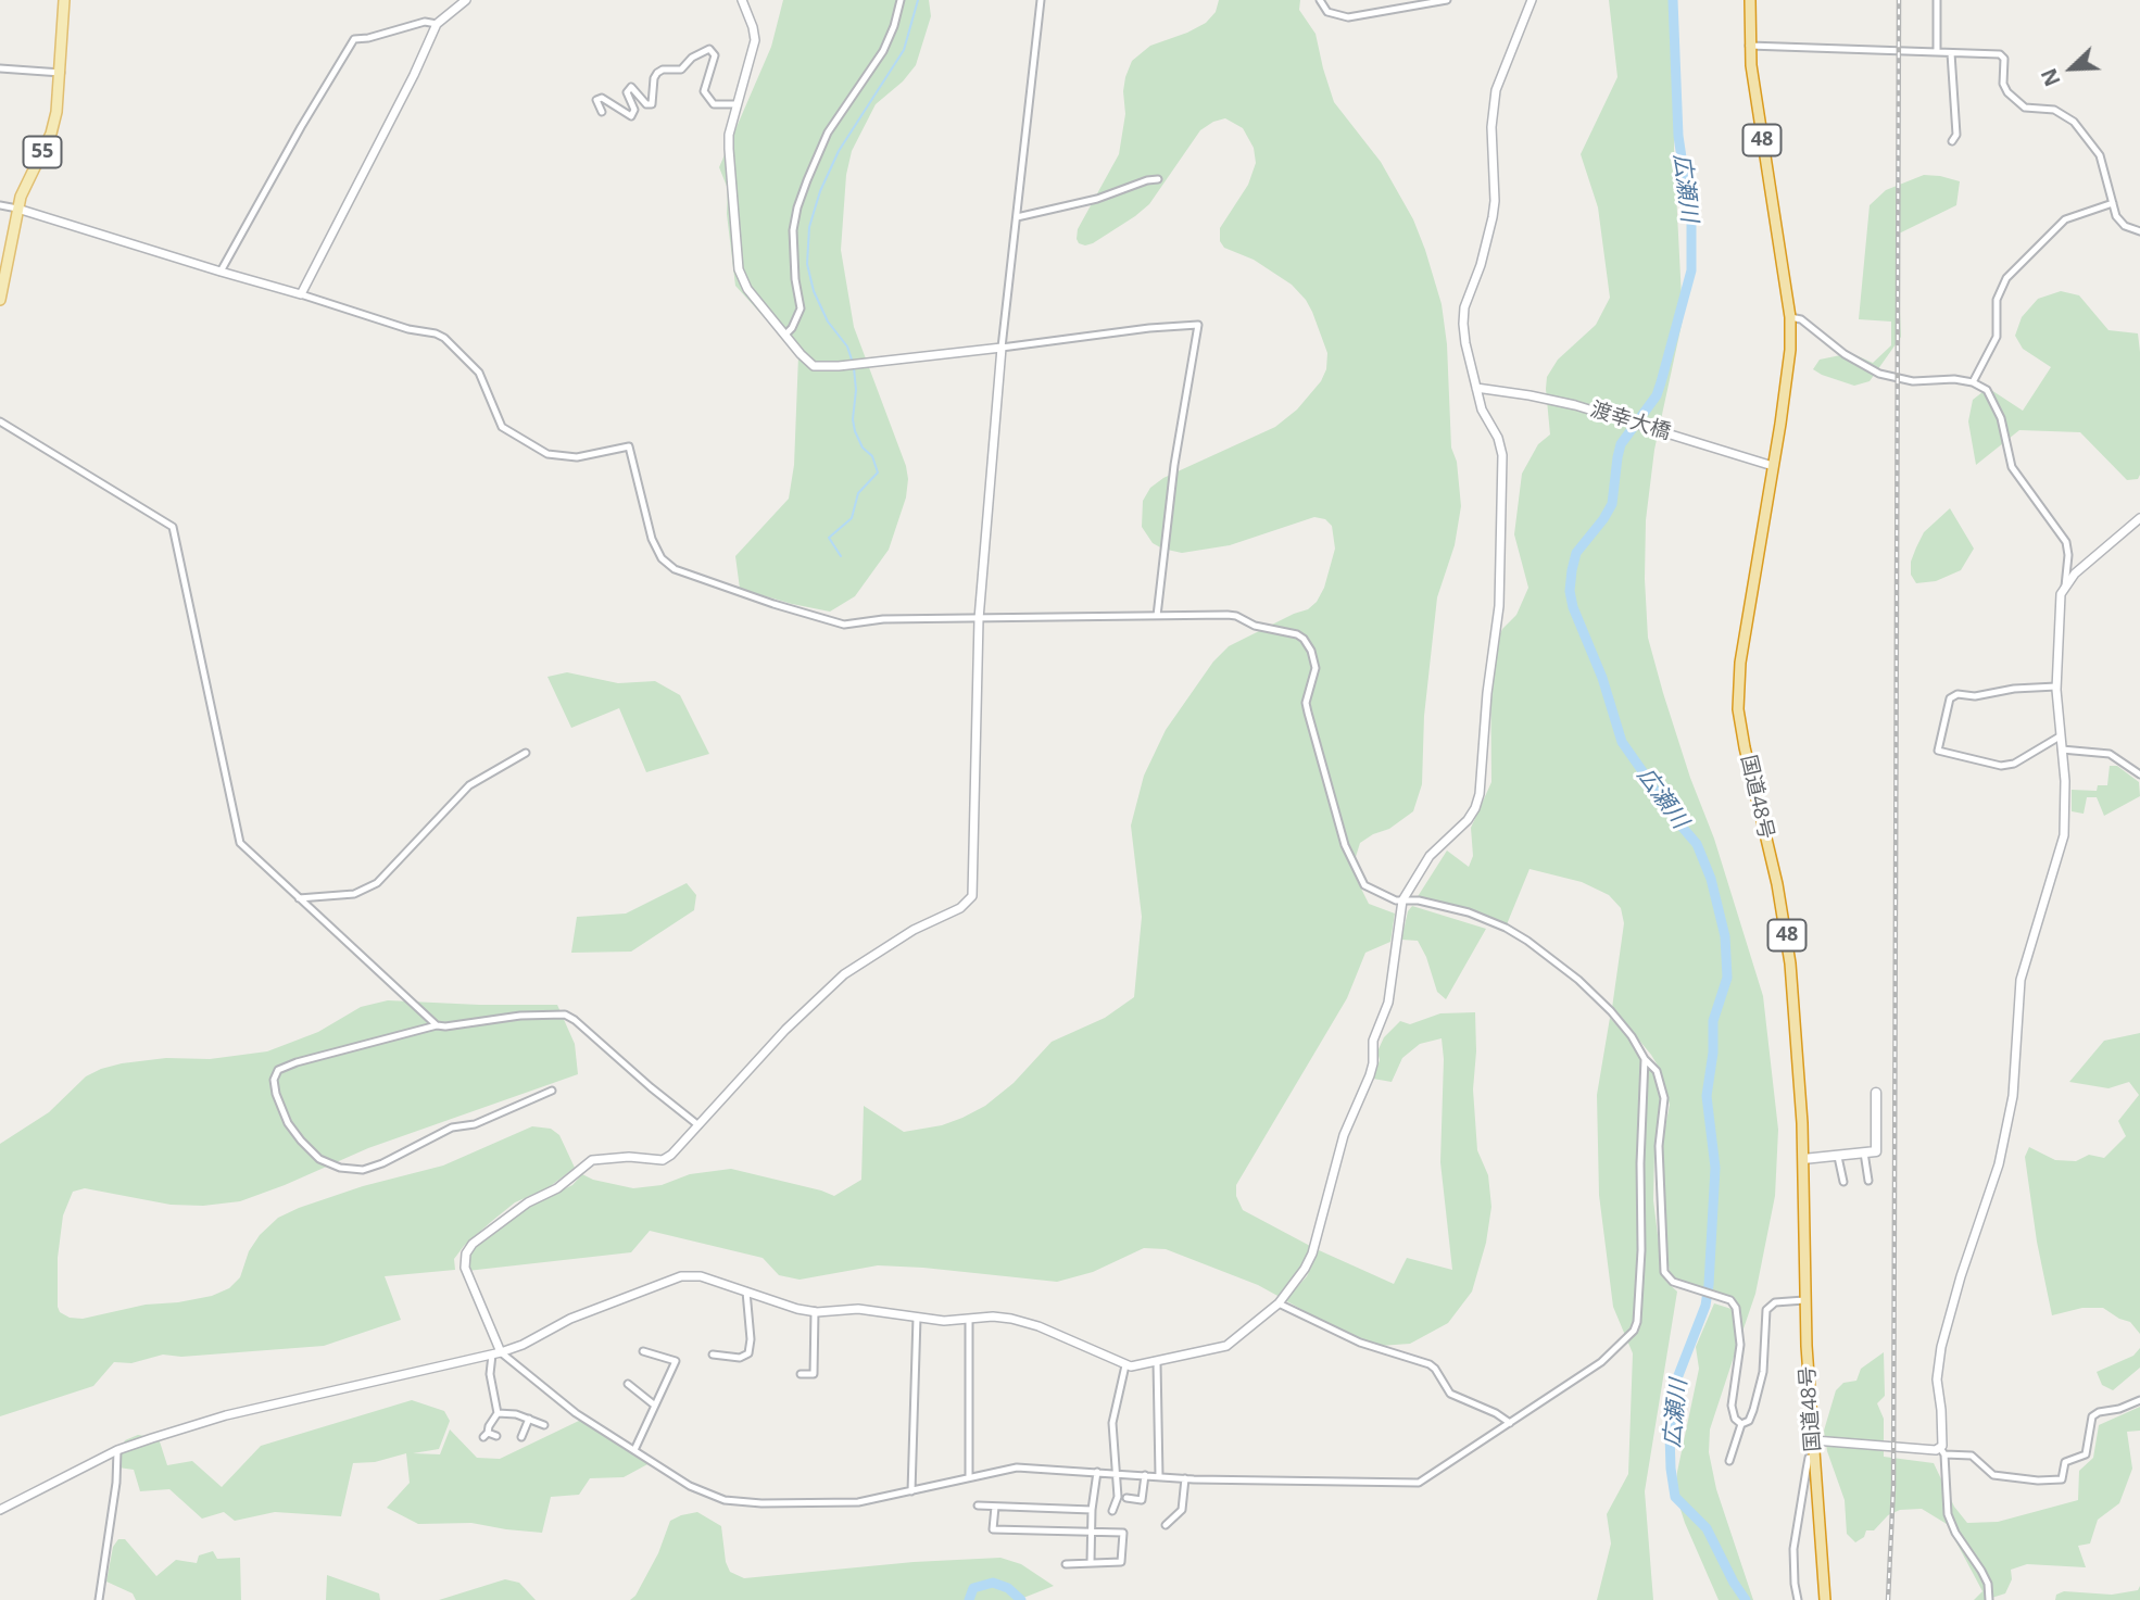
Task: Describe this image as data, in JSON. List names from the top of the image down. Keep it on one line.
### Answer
{"streets":{"highway":["48","国道48号"],"main road":["55"],"street":["渡幸大橋"]},"crossings":[["渡幸大橋","国道48号"]],"water":["広瀬川"],"north":"bottom left"}
